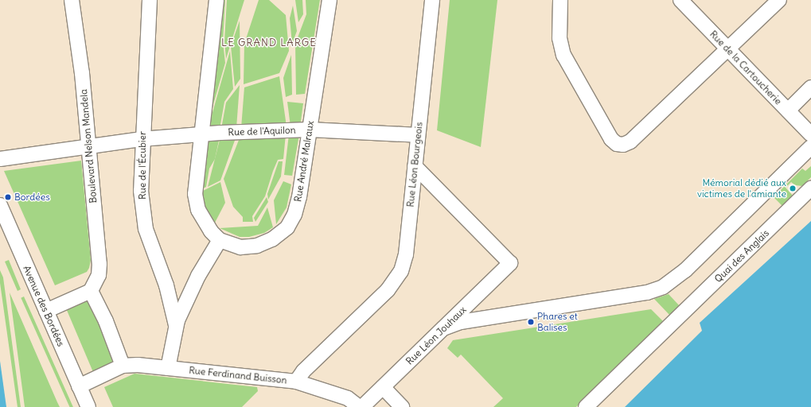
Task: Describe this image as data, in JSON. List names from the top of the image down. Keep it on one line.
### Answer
{"streets":{"street":["Rue de la Cartoucherie","Rue de l'Aquilon","Boulevard Nelson Mandela","Rue André Malraux","Rue Léon Bourgeois","Rue de l'Écubier","Quai des Anglais","Avenue des Bordées","Rue Léon Jouhaux","Rue Ferdinand Buisson"]},"crossings":[["Rue de l'Aquilon","Boulevard Nelson Mandela"],["Rue de l'Aquilon","Rue André Malraux"],["Rue de l'Aquilon","Rue Léon Bourgeois"],["Rue de l'Aquilon","Rue de l'Écubier"],["Rue Léon Bourgeois","Rue Léon Jouhaux"],["Rue Léon Bourgeois","Rue Ferdinand Buisson"]],"districts":["LE GRAND LARGE"],"places":["Mémorial dédié aux victimes de l'amiante","Bordées","Phares et Balises"]}
